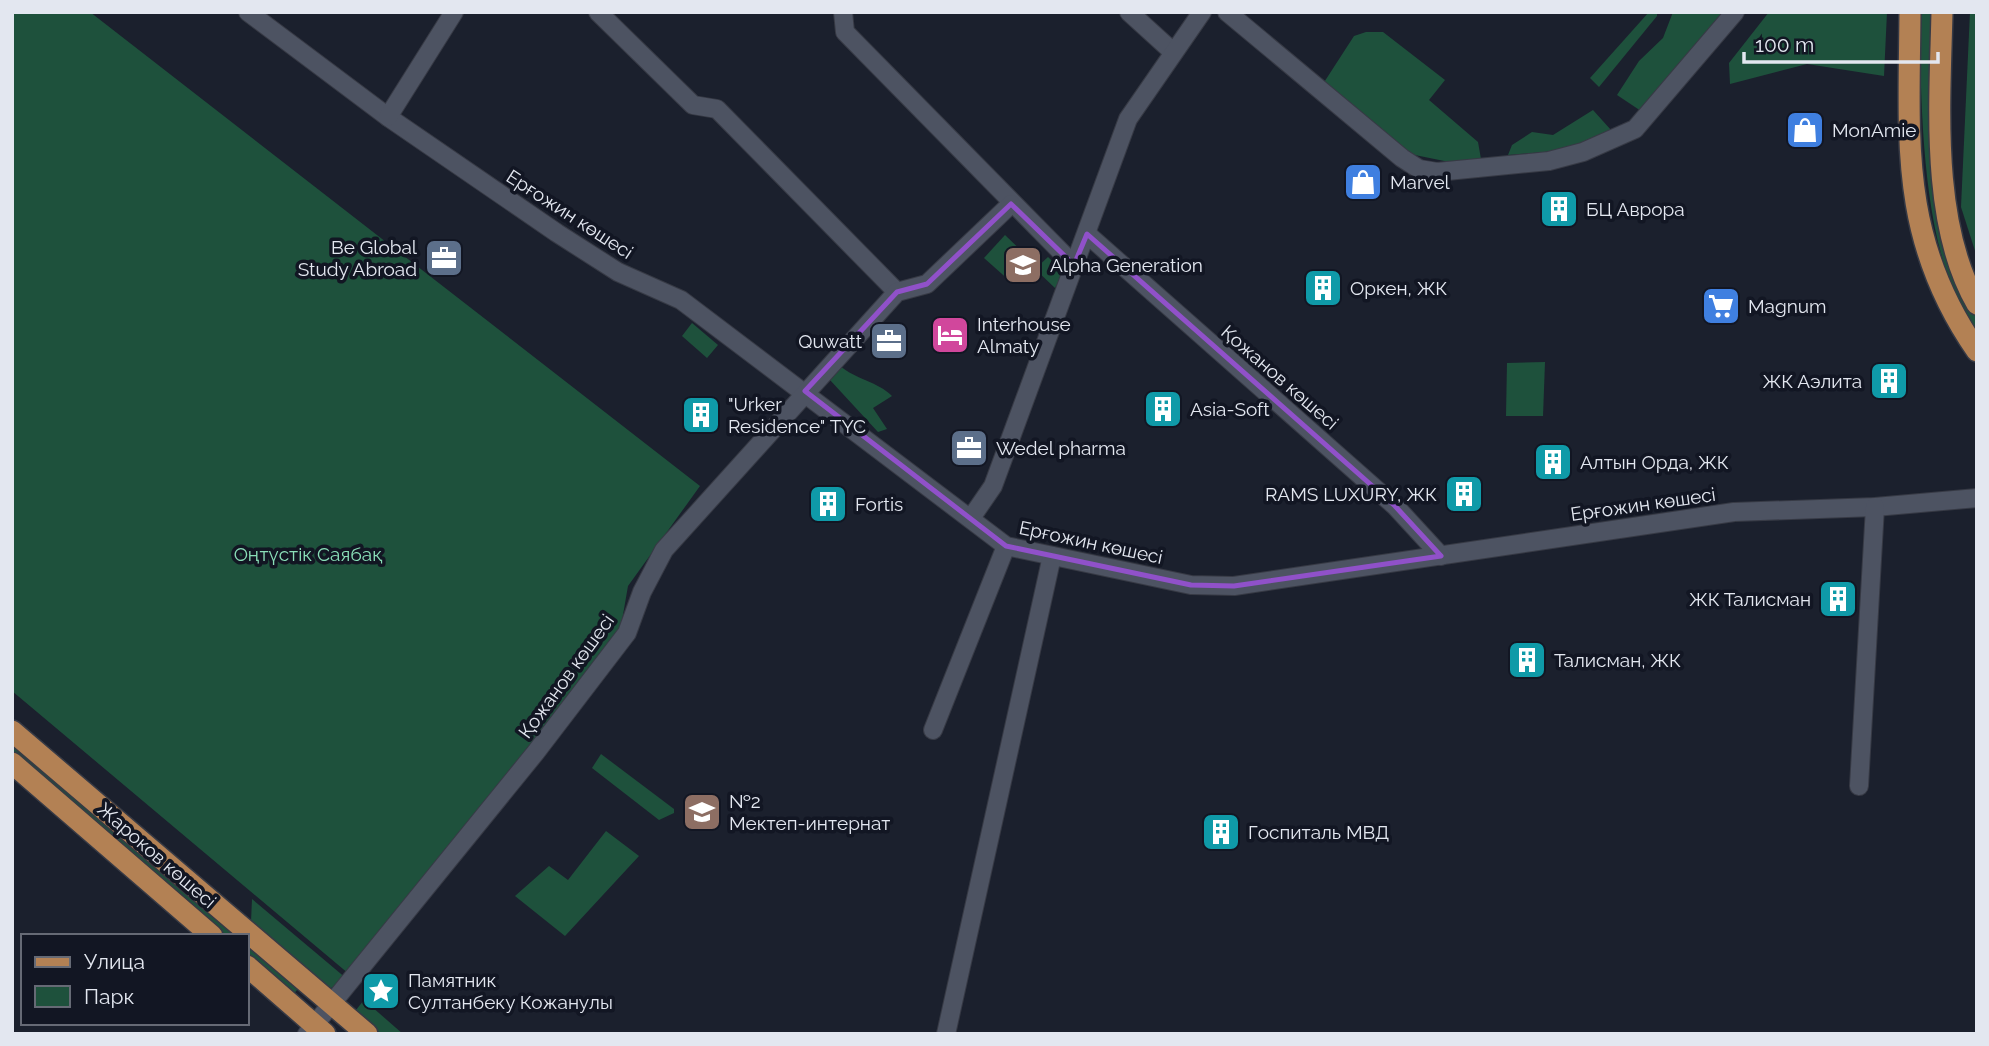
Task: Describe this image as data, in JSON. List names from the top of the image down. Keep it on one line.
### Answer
{"streets":{"main road":["Жароков көшесі"],"street":["Ерғожин көшесі","Қожанов көшесі"]},"crossings":[["Ерғожин көшесі","Қожанов көшесі"],["Қожанов көшесі","Жароков көшесі"]],"parks":["Оңтүстік Саябақ"],"places":{"shop":["MonAmie","Marvel"],"building":["БЦ Аврора","Оркен, ЖК","ЖК Аэлита","Asia-Soft","\"Urker Residence\" ТҮС","Алтын Орда, ЖК","RAMS LUXURY, ЖК","Fortis","ЖК Талисман","Талисман, ЖК","Госпиталь МВД"],"office":["Be Global Study Abroad","Quwatt","Wedel pharma"],"school or university":["Alpha Generation","№2 Мектеп-интернат"],"supermarket":["Magnum"],"hotel":["Interhouse Almaty"],"place":["Памятник Султанбеку Кожанулы"]},"legend":["Улица","Парк"],"scale_bar":"100 m"}
